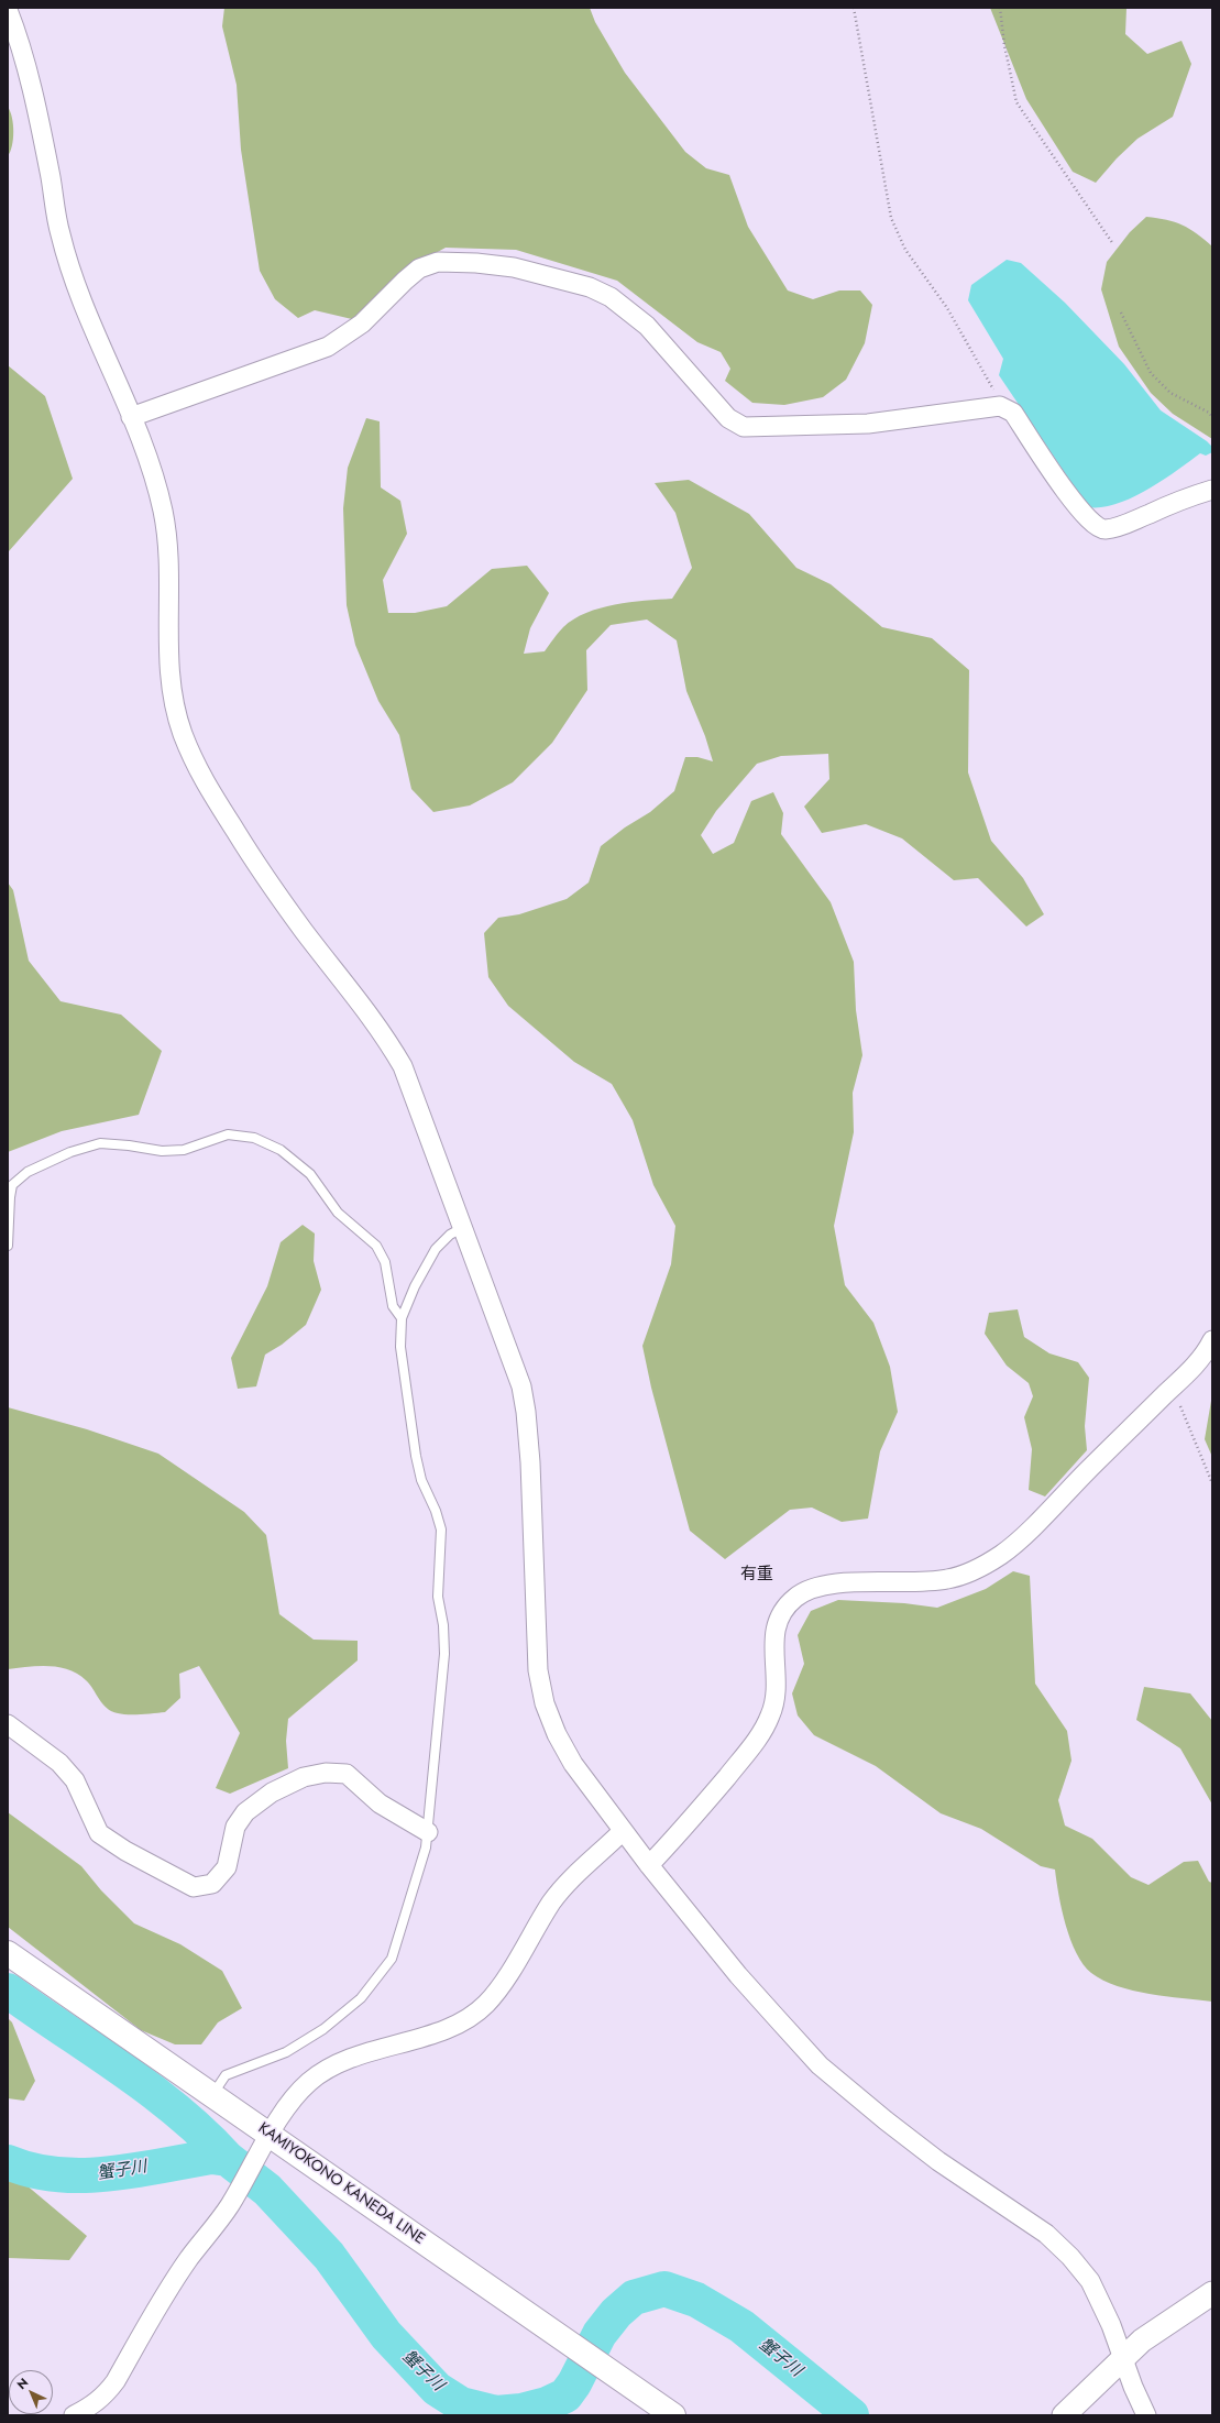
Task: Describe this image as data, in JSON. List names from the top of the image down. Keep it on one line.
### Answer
{"streets":{"main road":["KAMIYOKONO KANEDA LINE"]},"districts":["有重"],"water":["蟹子川"],"north":"top left"}
